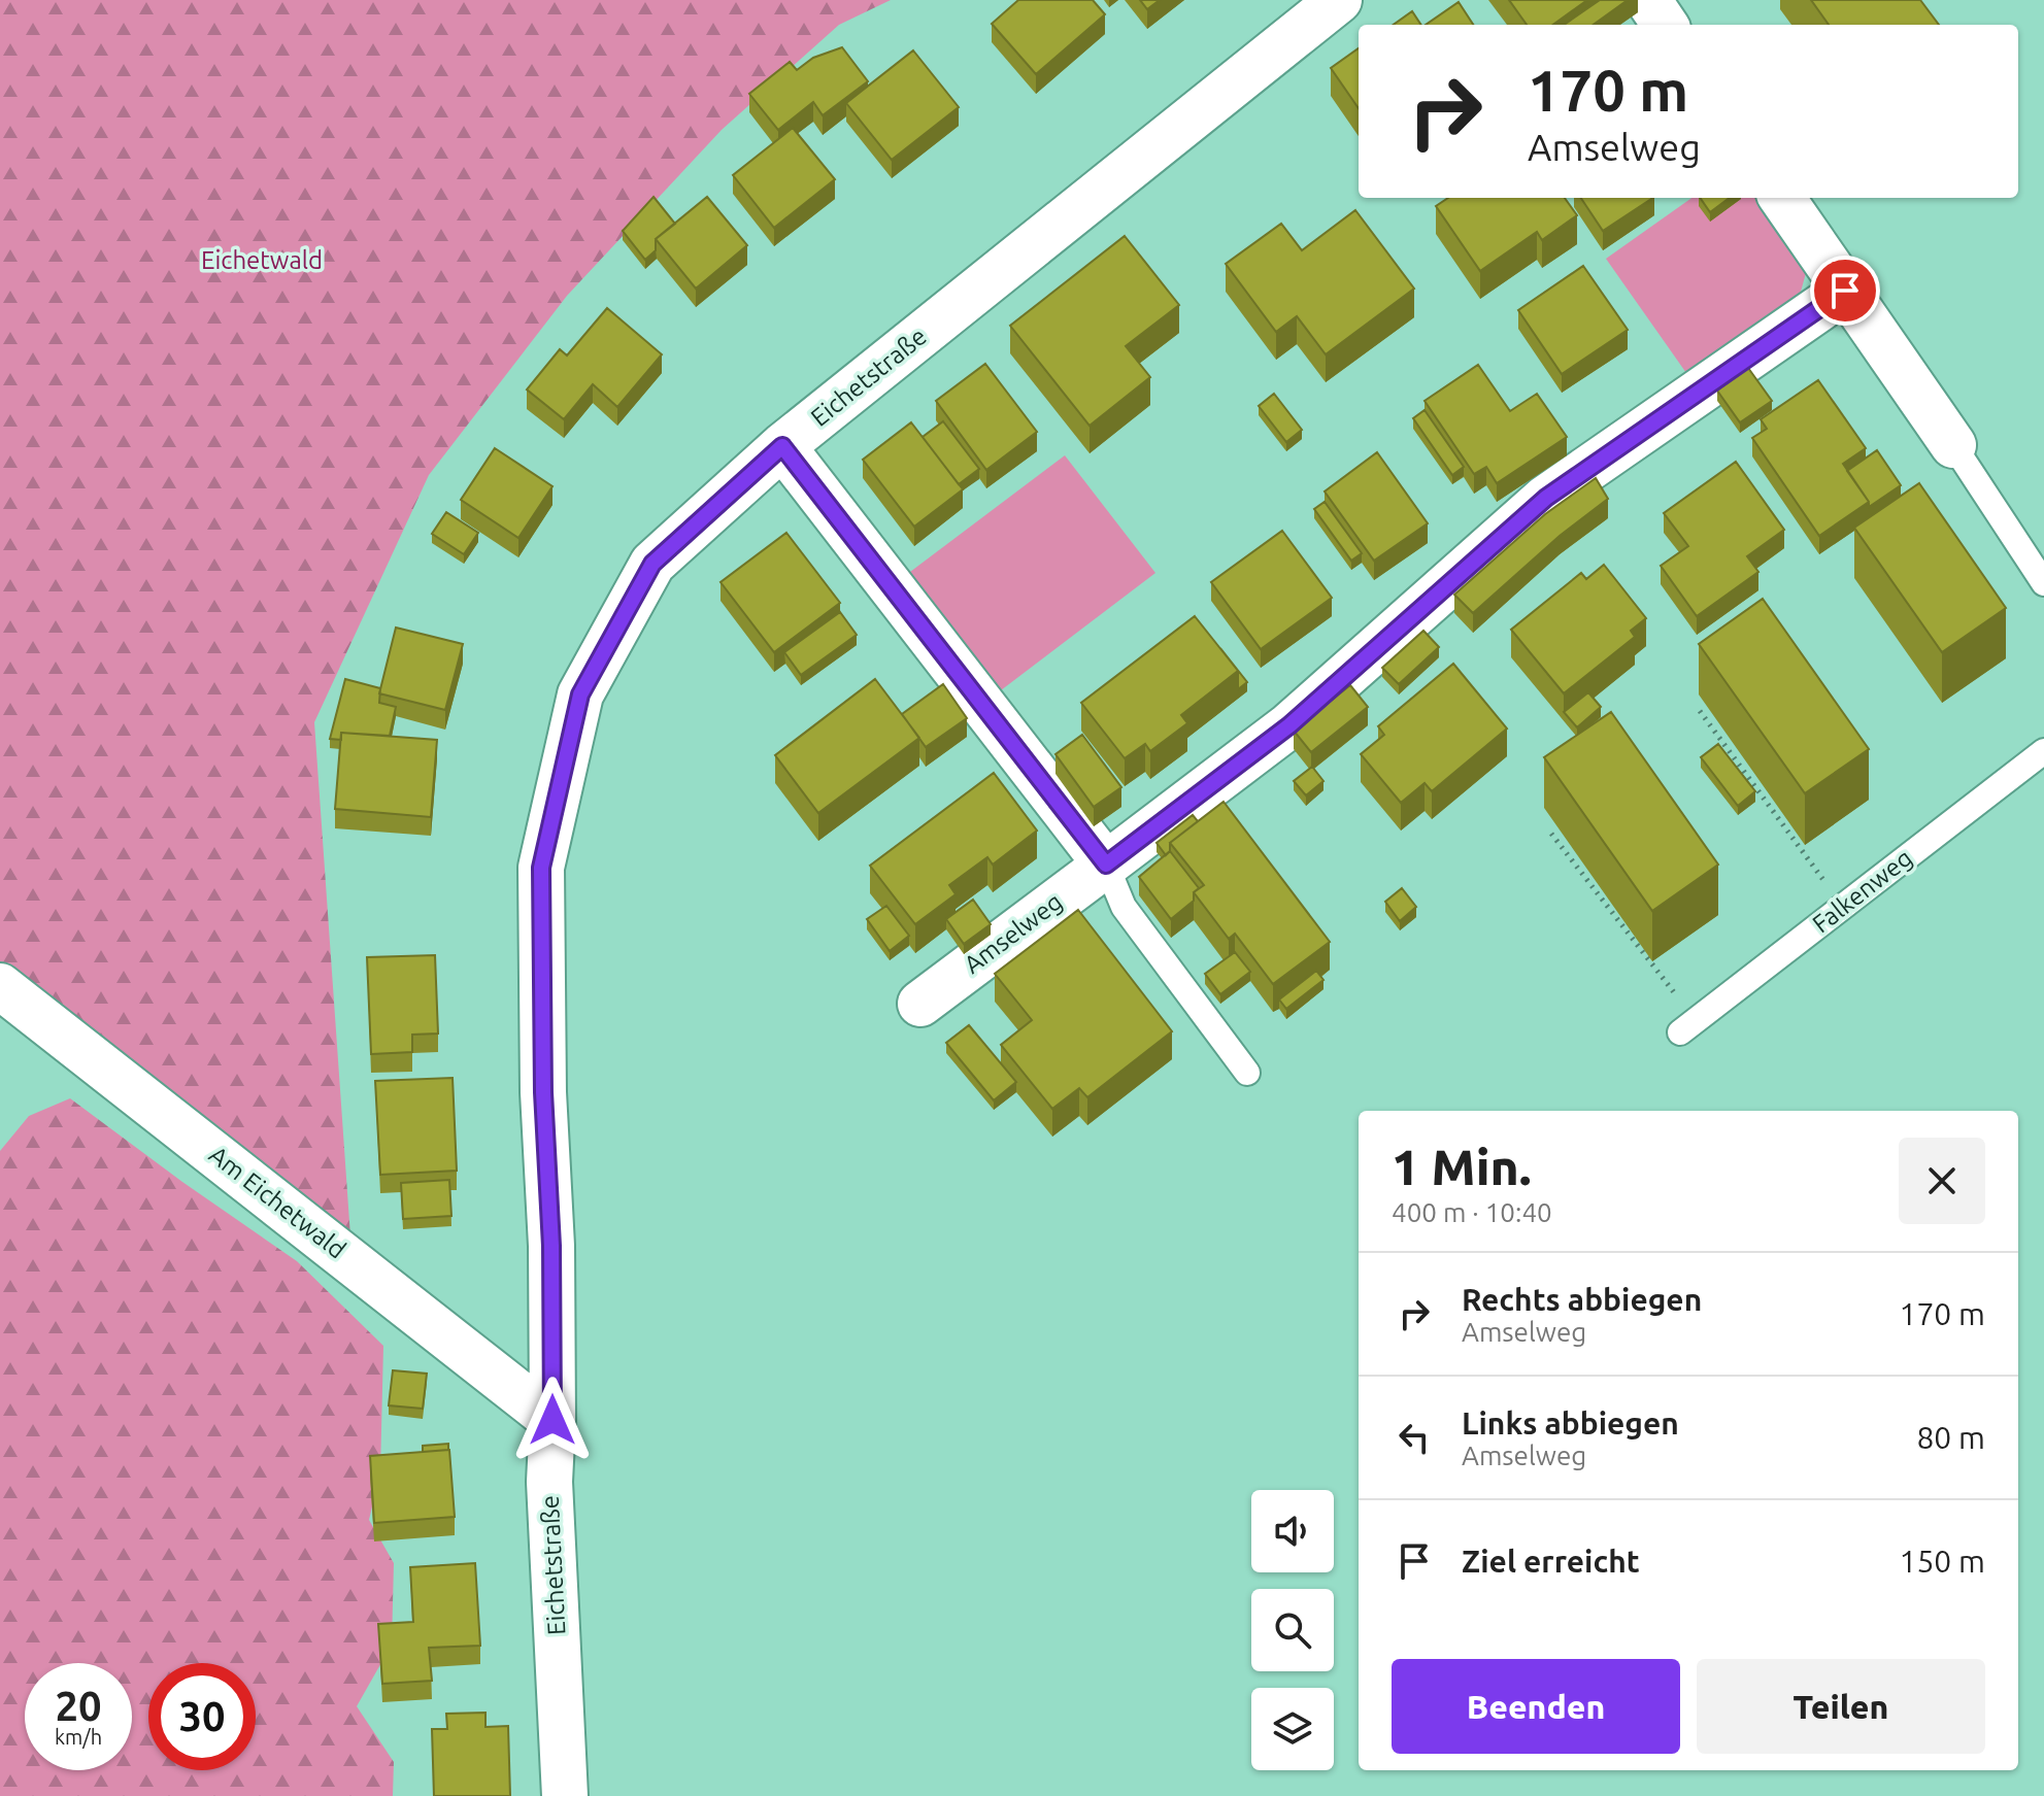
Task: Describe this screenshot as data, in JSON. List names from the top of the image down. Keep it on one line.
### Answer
{"streets":{"street":["Eichetstraße","Amselweg","Am Eichetwald"],"lane":["Falkenweg"]},"crossings":[["Eichetstraße","Am Eichetwald"]],"parks":["Eichetwald"],"page":{"turn":["170 m","Amselweg"],"heading":["1 Min.","400 m · 10:40"],"list":[{"name":"Rechts abbiegen","note":"Amselweg","value":"170 m"},{"name":"Links abbiegen","note":"Amselweg","value":"80 m"},{"name":"Ziel erreicht","value":"150 m"}],"buttons":["Beenden","Teilen"],"speed":"20 km/h","limit":"30"}}
